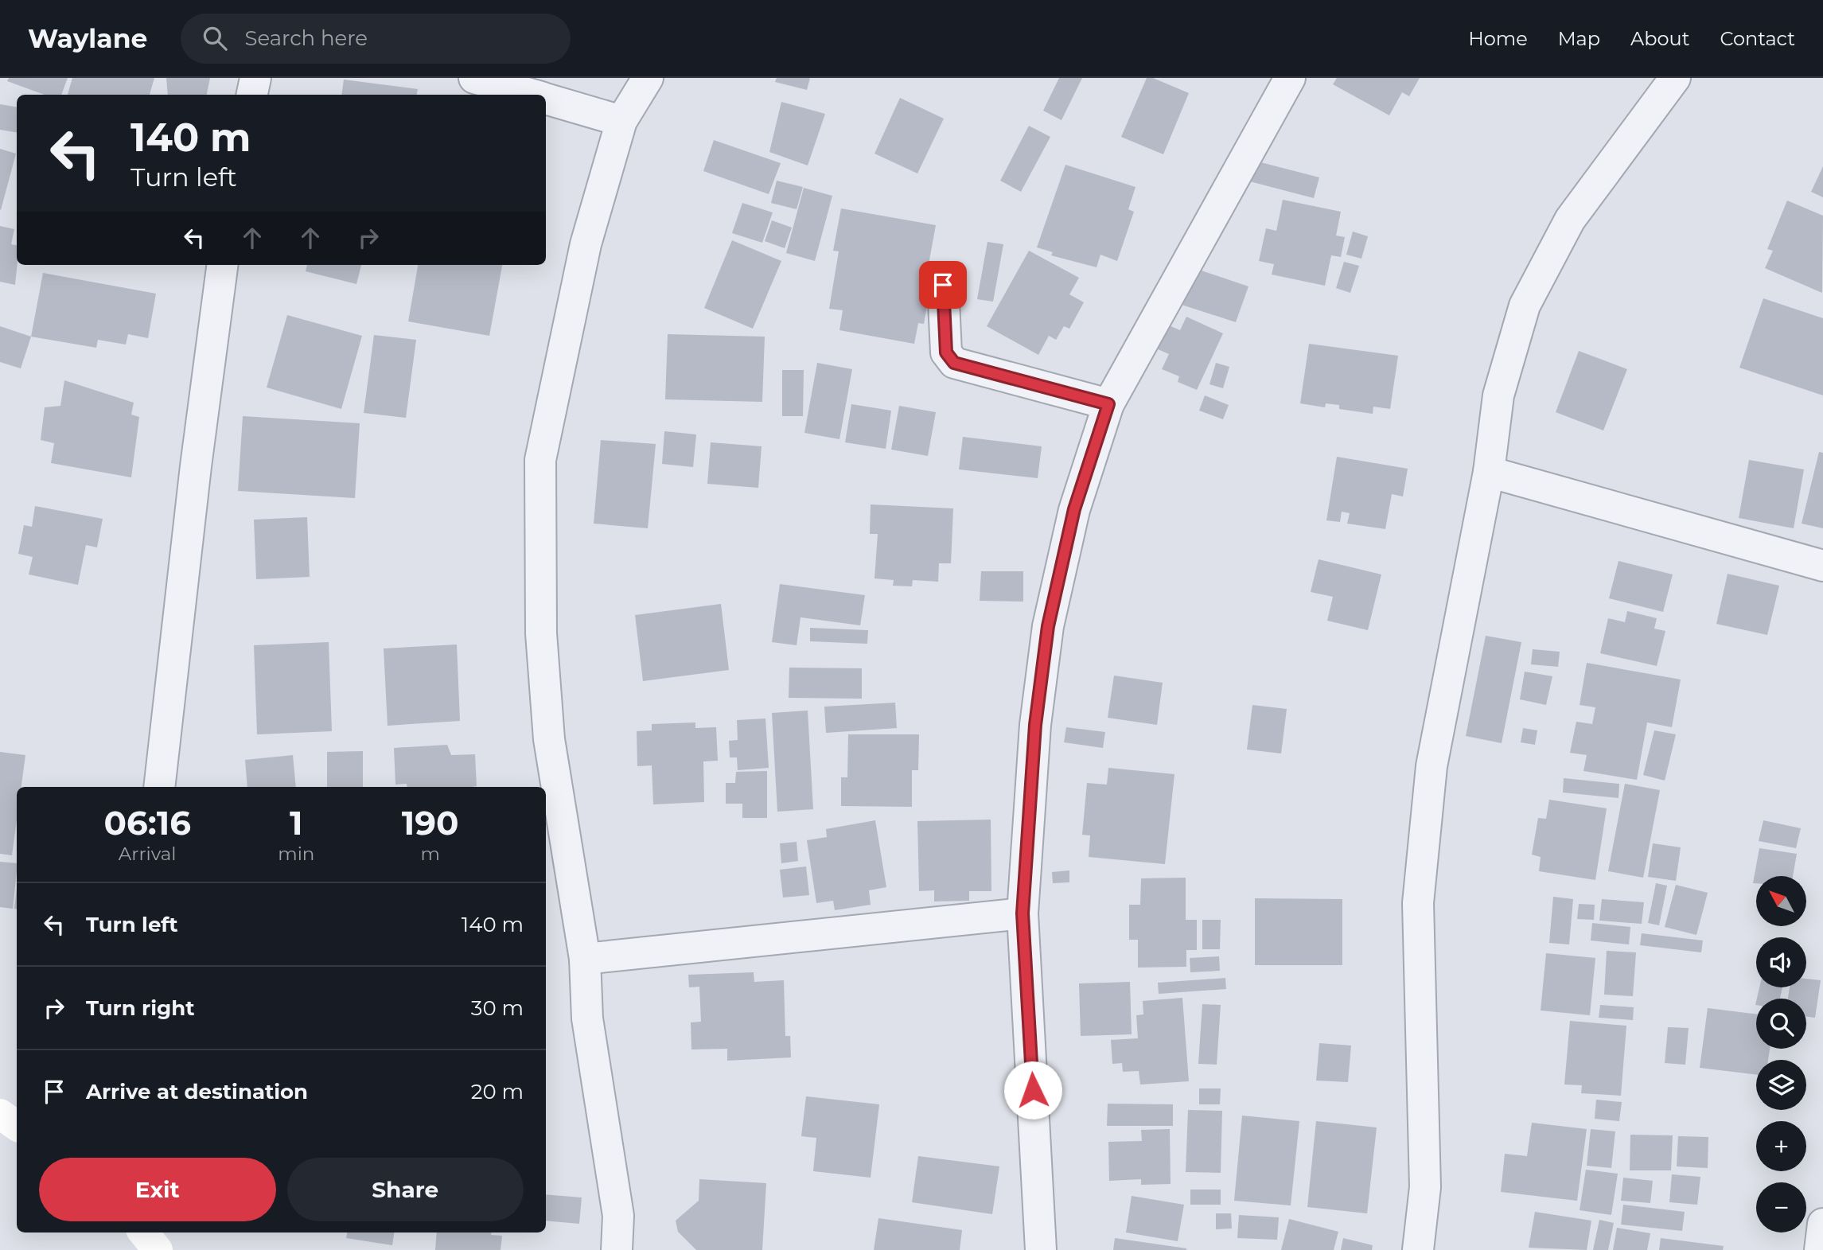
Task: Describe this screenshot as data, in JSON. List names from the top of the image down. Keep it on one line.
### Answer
{"north":"top left","page":{"header":"Waylane","search":"Search here","nav":["Home","Map","About","Contact"],"turn":["140 m","Turn left"],"eta":["06:16","Arrival","1","min","190","m"],"map_buttons":["+","−"],"list":[{"name":"Turn left","value":"140 m"},{"name":"Turn right","value":"30 m"},{"name":"Arrive at destination","value":"20 m"}],"buttons":["Exit","Share"]}}
